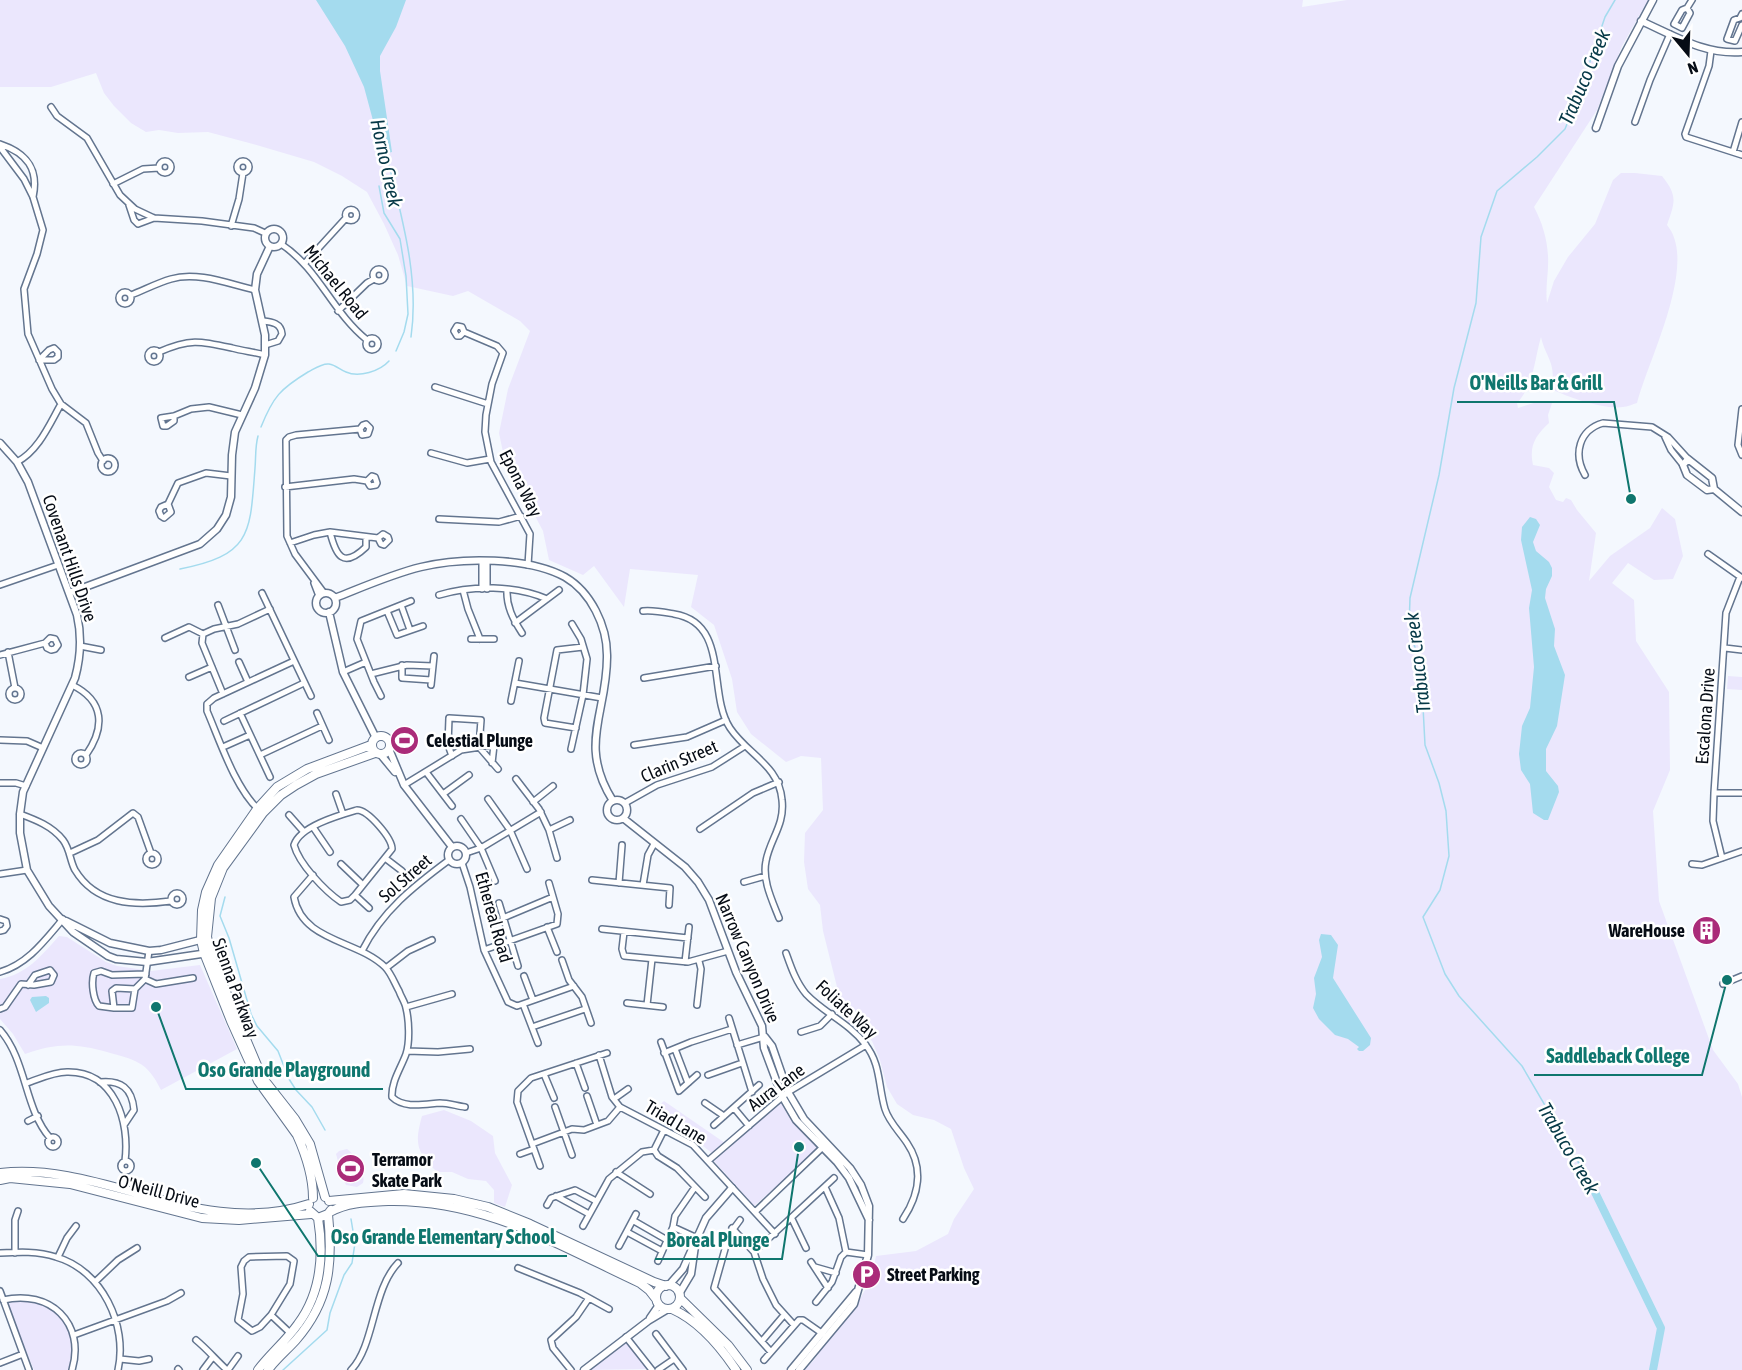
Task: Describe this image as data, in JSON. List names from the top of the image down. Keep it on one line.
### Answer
{"streets":{"main road":["Sienna Parkway","O'Neill Drive"],"street":["Michael Road","Epona Way","Covenant Hills Drive","Escalona Drive","Clarin Street","Sol Street","Ethereal Road","Narrow Canyon Drive","Foliate Way","Aura Lane","Triad Lane"]},"crossings":[["Epona Way","Narrow Canyon Drive"],["Covenant Hills Drive","Sienna Parkway"],["Clarin Street","Narrow Canyon Drive"],["Sol Street","Ethereal Road"],["Narrow Canyon Drive","Aura Lane"],["Sienna Parkway","O'Neill Drive"],["Foliate Way","Aura Lane"],["Aura Lane","Triad Lane"]],"water":["Trabuco Creek","Horno Creek"],"places":{"other":["O'Neills Bar & Grill","Saddleback College","Oso Grande Playground","Boreal Plunge","Oso Grande Elementary School"],"sports":["Celestial Plunge","Terramor Skate Park"],"building":["WareHouse"],"parking":["Street Parking"]},"north":"bottom"}
